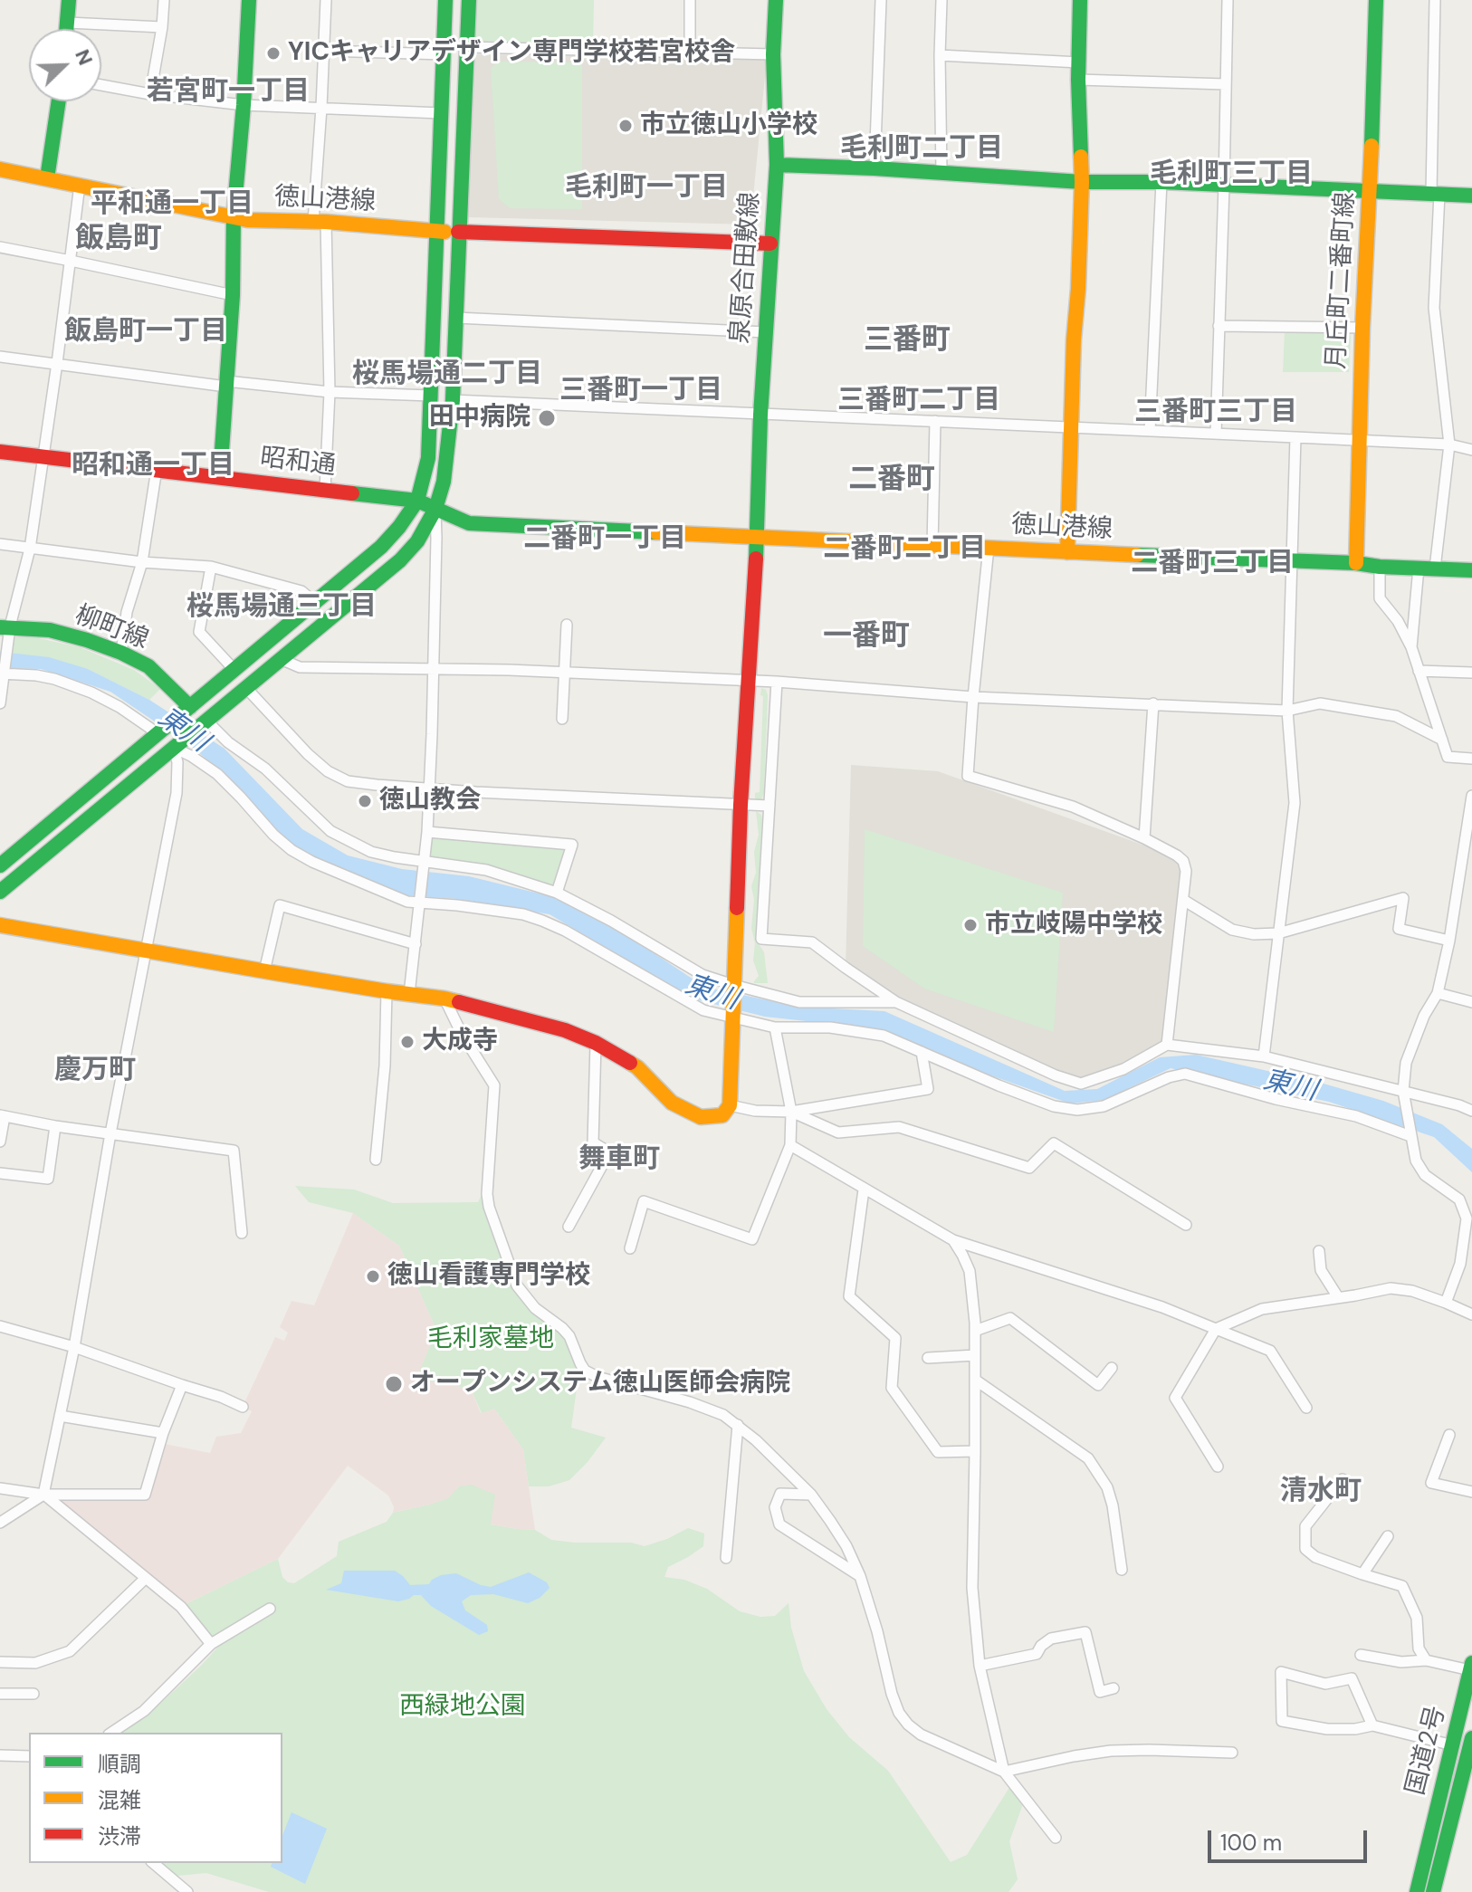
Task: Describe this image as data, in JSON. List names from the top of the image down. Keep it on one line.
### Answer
{"streets":{"main road":["徳山港線","泉原合田敷線","月丘町二番町線","昭和通","柳町線","国道2号"]},"crossings":[["徳山港線","泉原合田敷線"],["徳山港線","月丘町二番町線"],["徳山港線","昭和通"]],"districts":["若宮町一丁目","毛利町二丁目","毛利町三丁目","毛利町一丁目","平和通一丁目","飯島町","飯島町一丁目","三番町","桜馬場通二丁目","三番町一丁目","三番町二丁目","三番町三丁目","昭和通一丁目","二番町","二番町一丁目","二番町二丁目","二番町三丁目","桜馬場通三丁目","一番町","慶万町","舞車町","清水町"],"water":["東川"],"parks":["毛利家墓地","西緑地公園"],"places":["YICキャリアデザイン専門学校若宮校舎","市立徳山小学校","田中病院","徳山教会","市立岐陽中学校","大成寺","徳山看護専門学校","オープンシステム徳山医師会病院"],"legend":["順調","混雑","渋滞"],"scale_bar":"100 m","north":"top right"}
